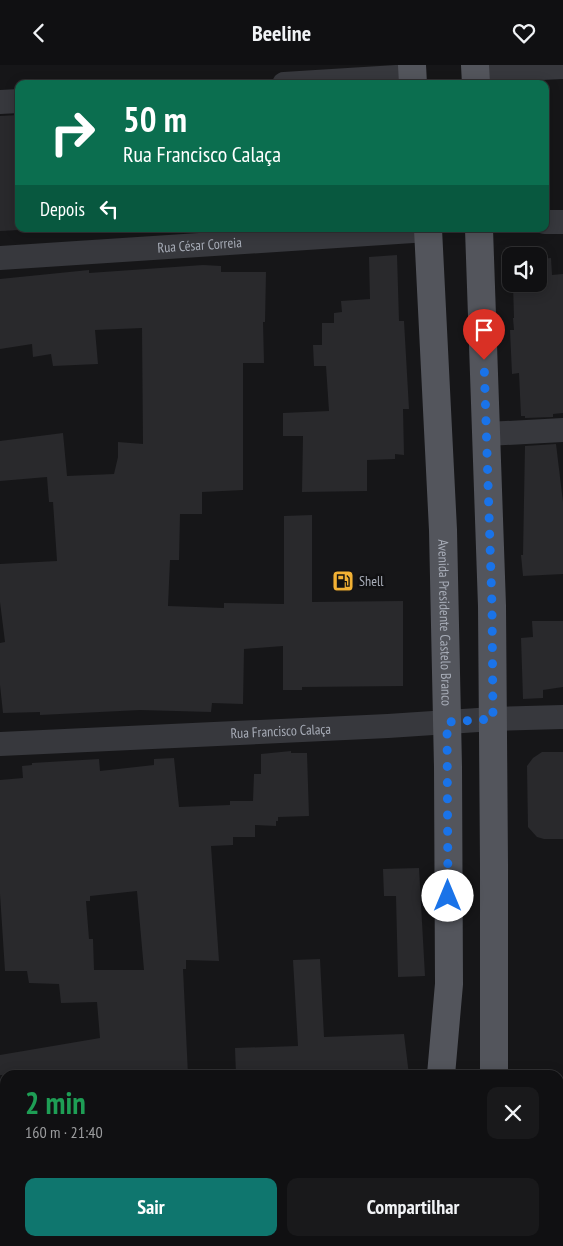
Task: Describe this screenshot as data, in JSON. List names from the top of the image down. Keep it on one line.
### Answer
{"streets":{"main road":["Avenida Presidente Castelo Branco"],"street":["Rua César Correia","Rua Francisco Calaça"]},"crossings":[["Avenida Presidente Castelo Branco","Rua Francisco Calaça"]],"places":{"fuel station":["Shell"]},"page":{"header":"Beeline","turn":["50 m","Rua Francisco Calaça"],"then":"Depois","heading":["2 min","160 m · 21:40"],"buttons":["Sair","Compartilhar"]}}
